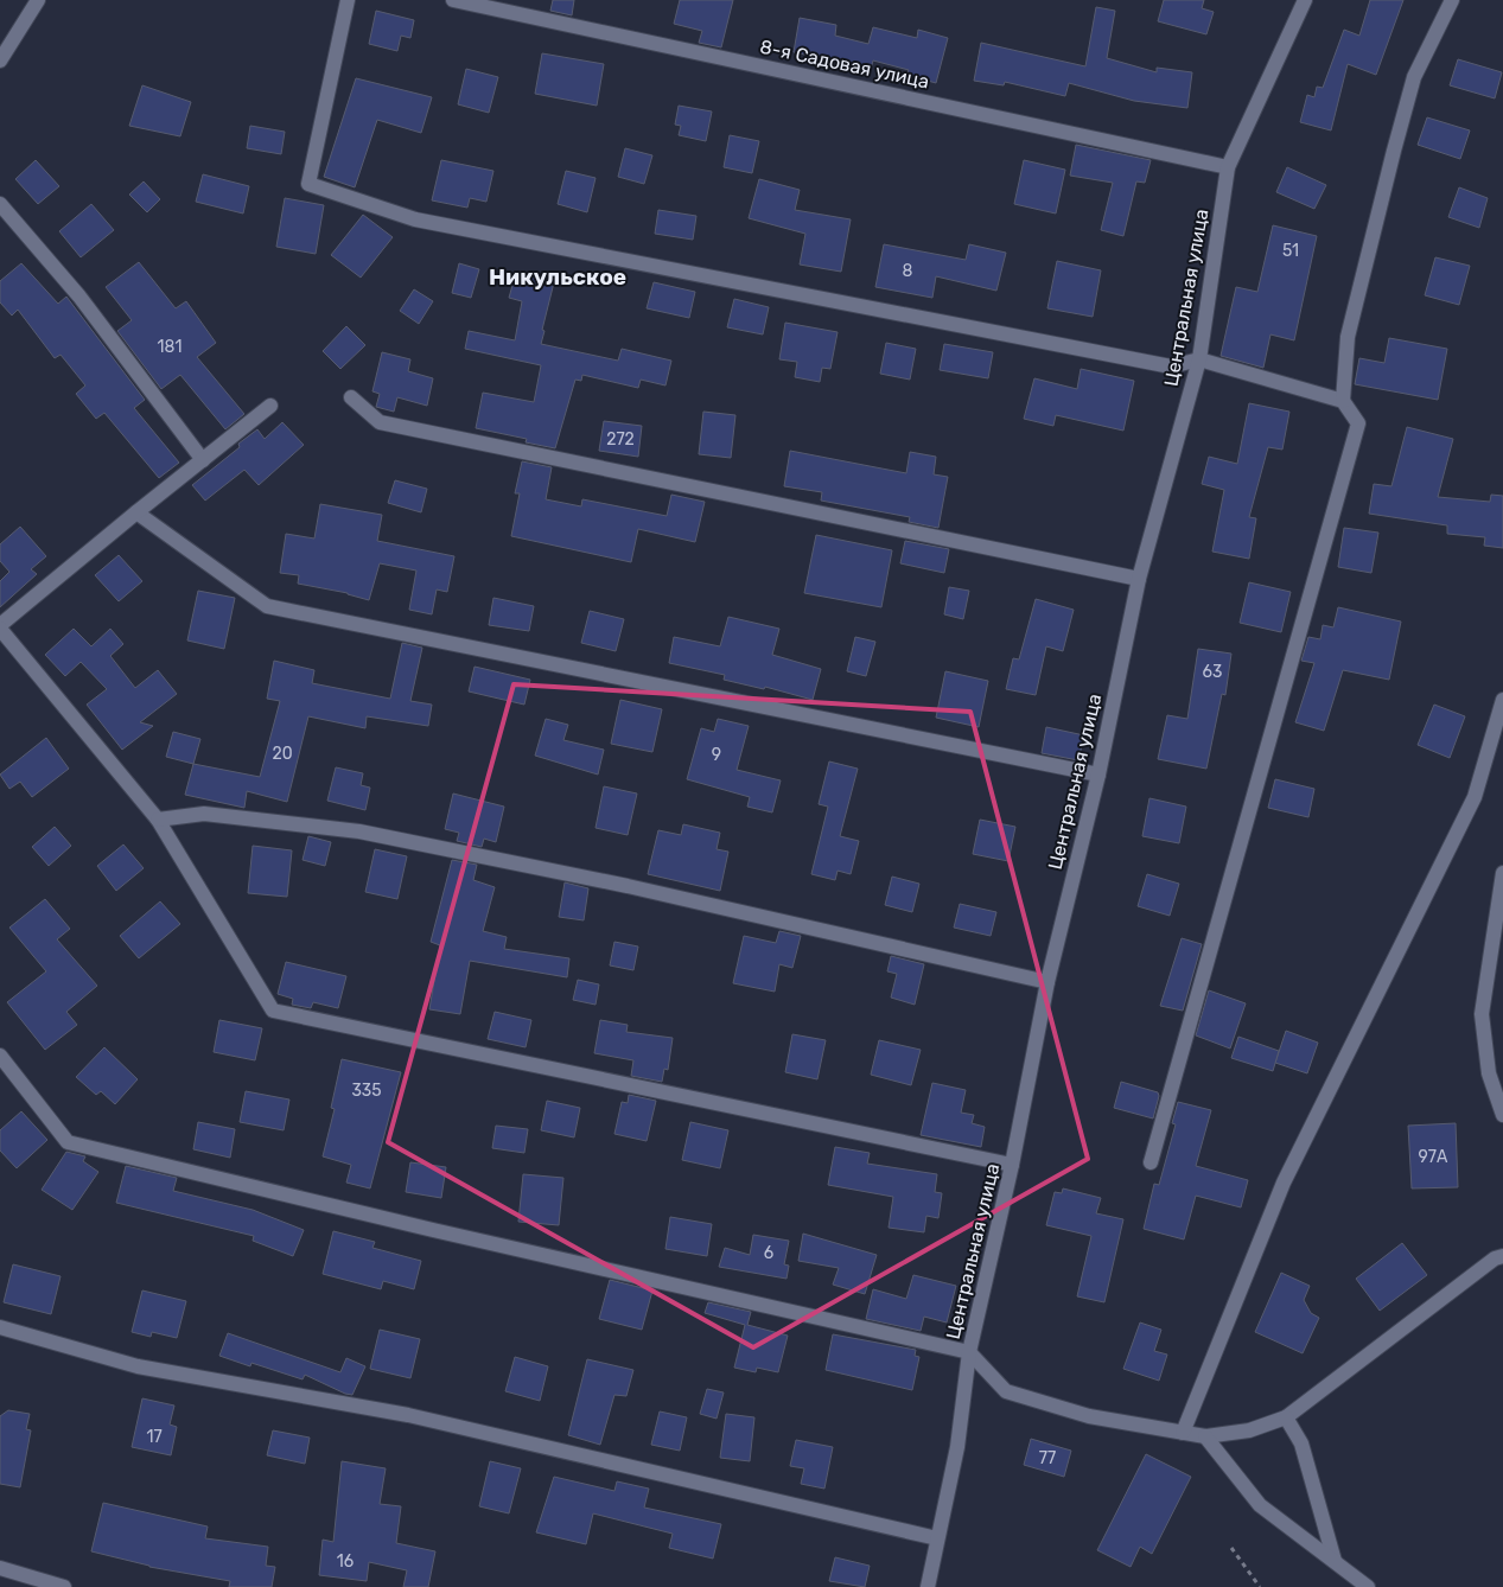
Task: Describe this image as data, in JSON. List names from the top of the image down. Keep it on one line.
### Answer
{"streets":{"street":["8-я Садовая улица","Центральная улица"]},"crossings":[["8-я Садовая улица","Центральная улица"]],"districts":["Никульское"],"house_numbers":["51","8","181","272","63","20","9","335","97А","6","17","77","16"]}
